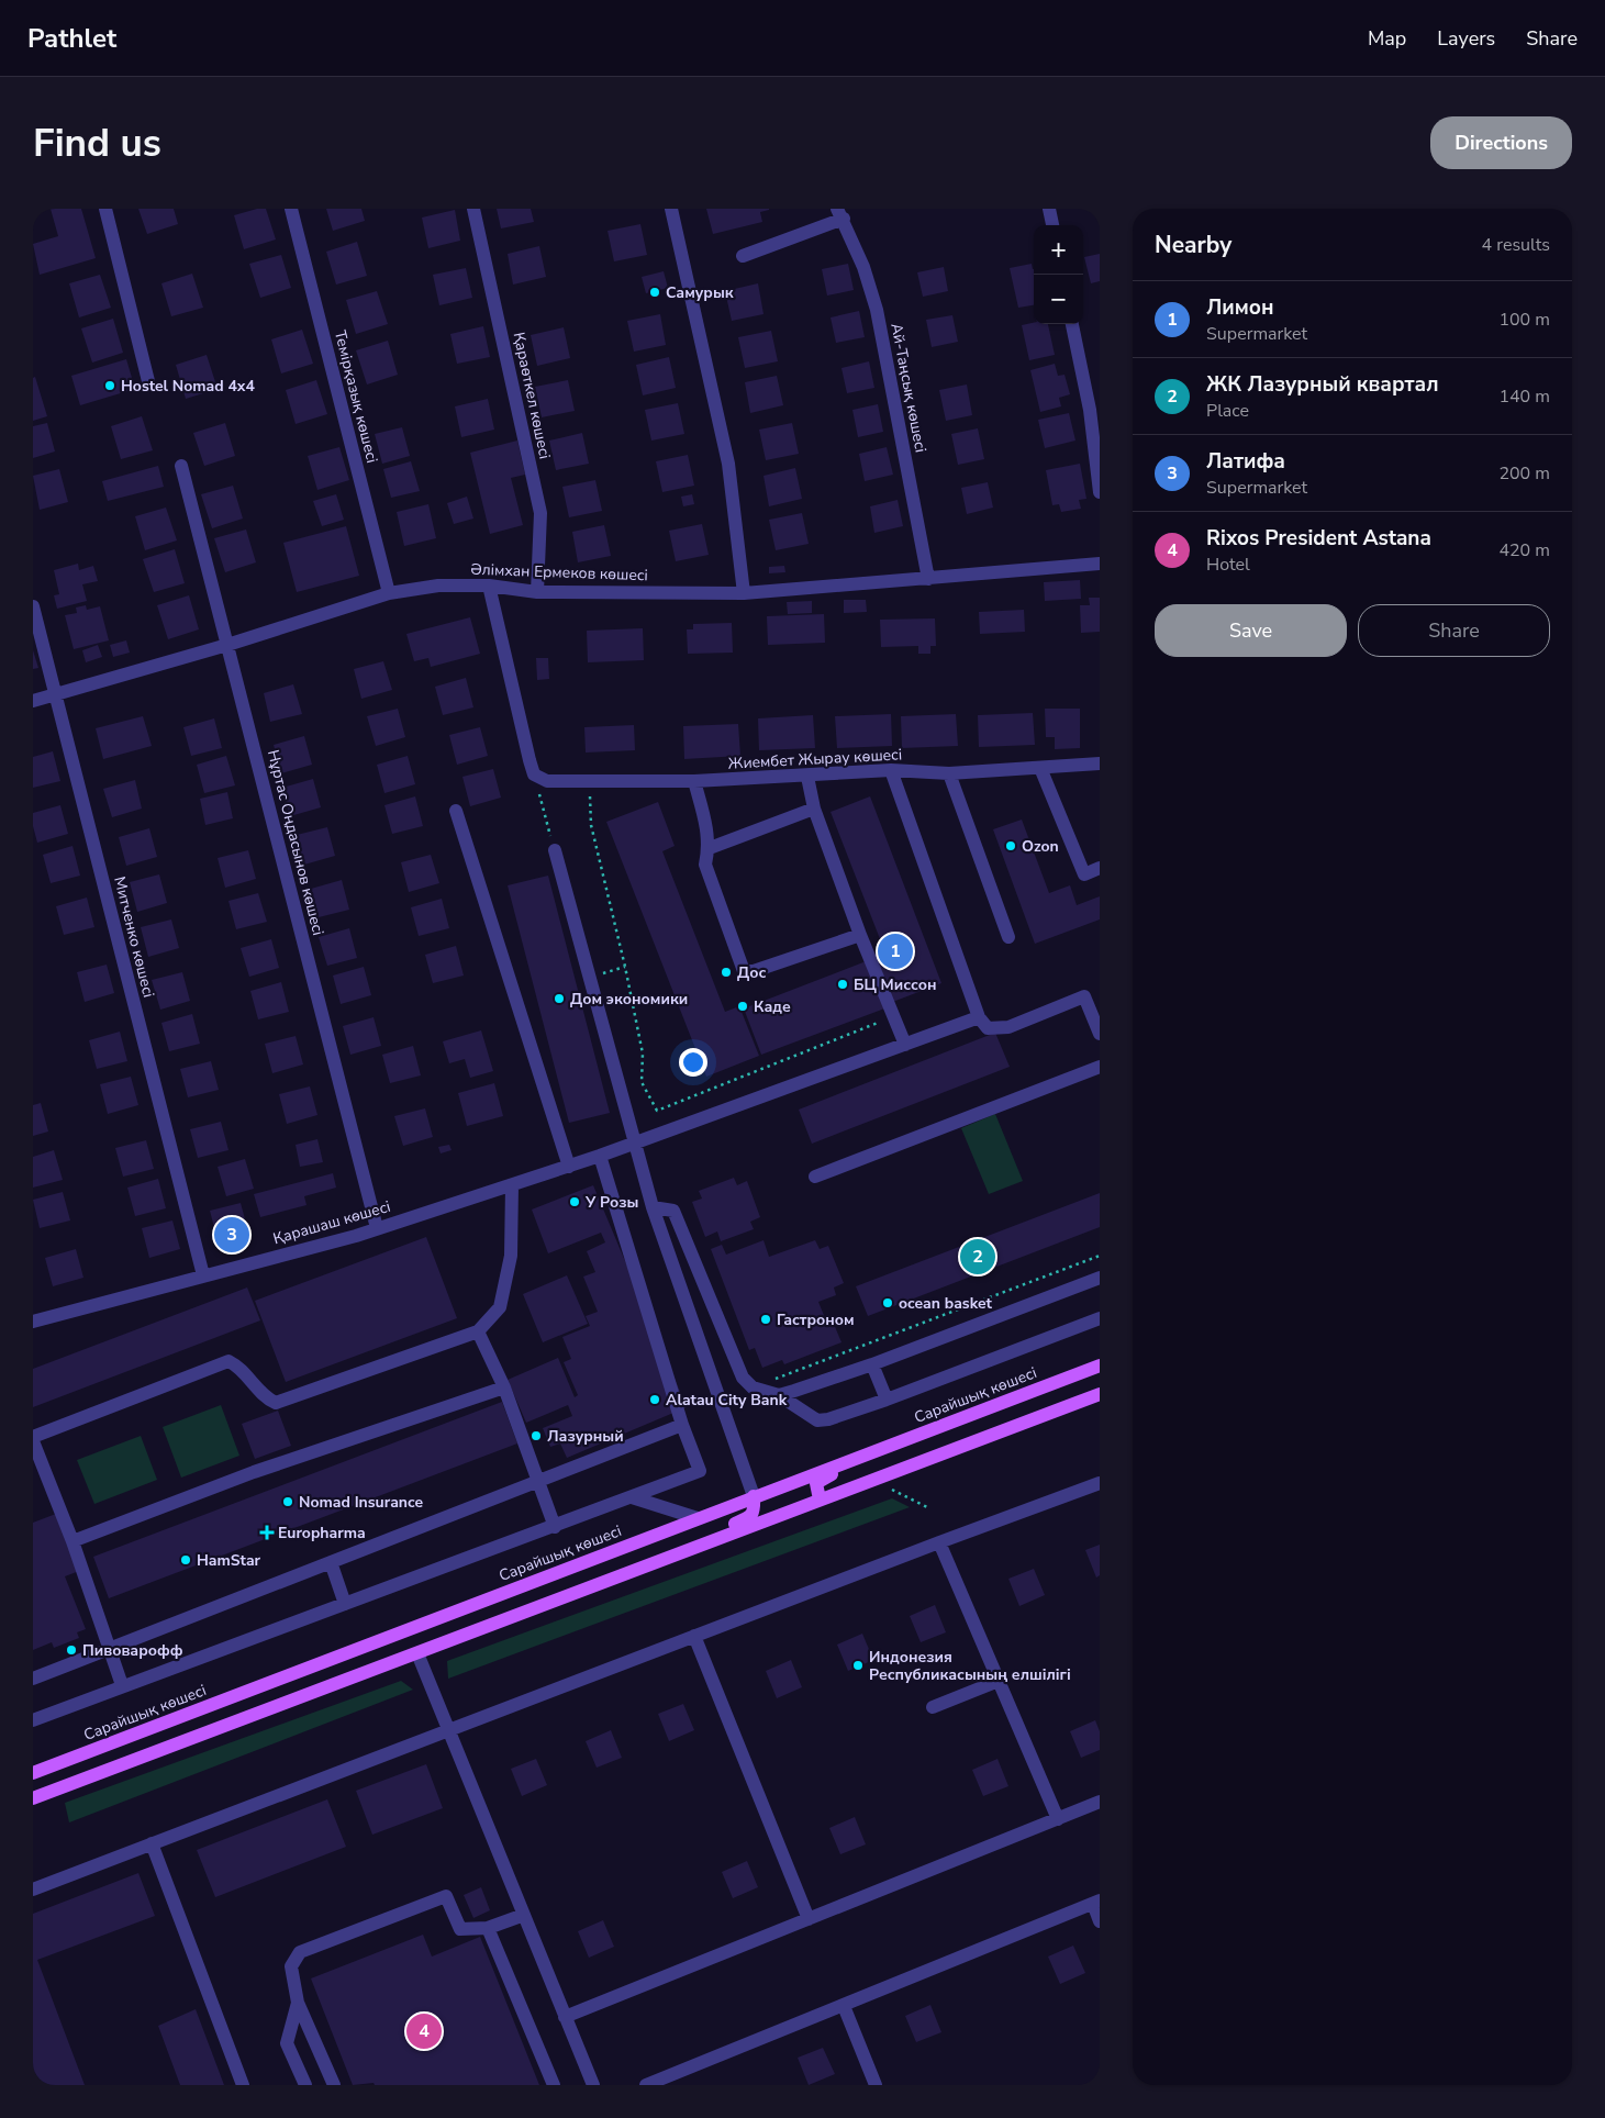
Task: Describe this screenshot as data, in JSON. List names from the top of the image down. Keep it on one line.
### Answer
{"streets":{"main road":["Сарайшық көшесі"],"street":["Ай-Таңсық көшесі","Қараөткел көшесі","Темірқазық көшесі","Әлімхан Ермеков көшесі","Жиембет Жырау көшесі","Нұртас Оңдасынов көшесі","Митченко көшесі","Қарашаш көшесі"]},"crossings":[["Ай-Таңсық көшесі","Әлімхан Ермеков көшесі"],["Қараөткел көшесі","Әлімхан Ермеков көшесі"],["Темірқазық көшесі","Әлімхан Ермеков көшесі"],["Әлімхан Ермеков көшесі","Нұртас Оңдасынов көшесі"],["Әлімхан Ермеков көшесі","Митченко көшесі"],["Нұртас Оңдасынов көшесі","Қарашаш көшесі"],["Митченко көшесі","Қарашаш көшесі"]],"places":{"other":["Самурык","Hostel Nomad 4x4","Ozon","Дос","БЦ Миссон","Дом экономики","Каде","У Розы","ocean basket","Гастроном","Alatau City Bank","Лазурный","Nomad Insurance","HamStar","Пивоварофф","Индонезия Республикасының елшілігі"],"health":["Europharma"]},"page":{"header":"Pathlet","nav":["Map","Layers","Share"],"buttons":["Directions",["Save","Share"]],"title":"Find us","heading":["Nearby","4 results"],"map_buttons":["+","−"],"list":[{"mark":"1","name":"Лимон","note":"Supermarket","value":"100 m"},{"mark":"2","name":"ЖК Лазурный квартал","note":"Place","value":"140 m"},{"mark":"3","name":"Латифа","note":"Supermarket","value":"200 m"},{"mark":"4","name":"Rixos President Astana","note":"Hotel","value":"420 m"}],"pins":["1","3","2","4"]}}
